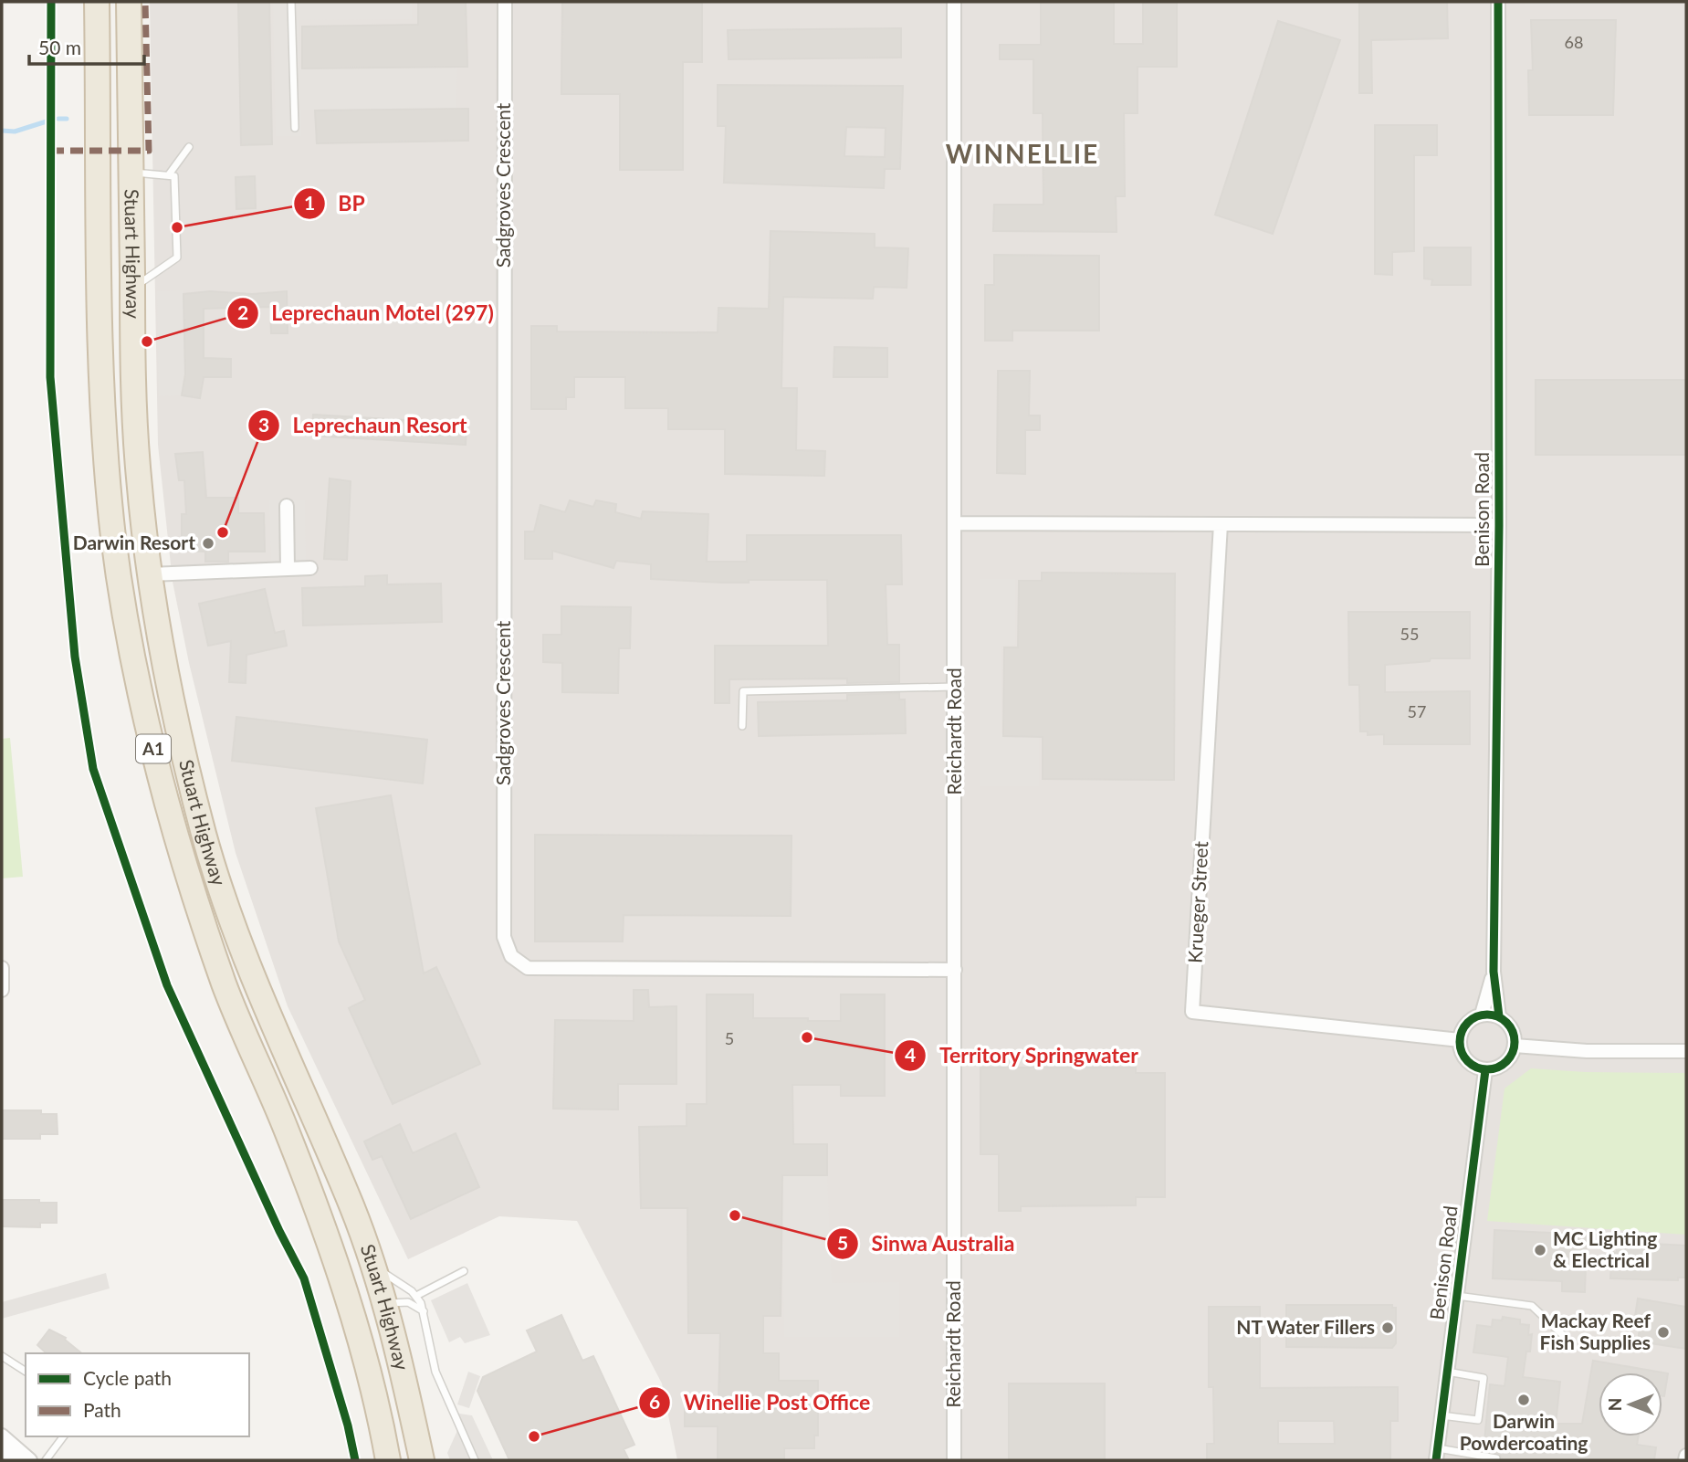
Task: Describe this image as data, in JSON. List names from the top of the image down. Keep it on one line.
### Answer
{"streets":{"highway":["Stuart Highway","A1"],"street":["Sadgroves Crescent","Benison Road","Reichardt Road","Krueger Street"]},"crossings":[["Sadgroves Crescent","Reichardt Road"],["Benison Road","Krueger Street"]],"districts":["WINNELLIE"],"places":["BP","Leprechaun Motel (297)","Leprechaun Resort","Darwin Resort","Territory Springwater","Sinwa Australia","MC Lighting & Electrical","NT Water Fillers","Mackay Reef Fish Supplies","Darwin Powdercoating","Winellie Post Office"],"house_numbers":["68","55","57","5"],"legend":["Cycle path","Path"],"scale_bar":"50 m","north":"left"}
